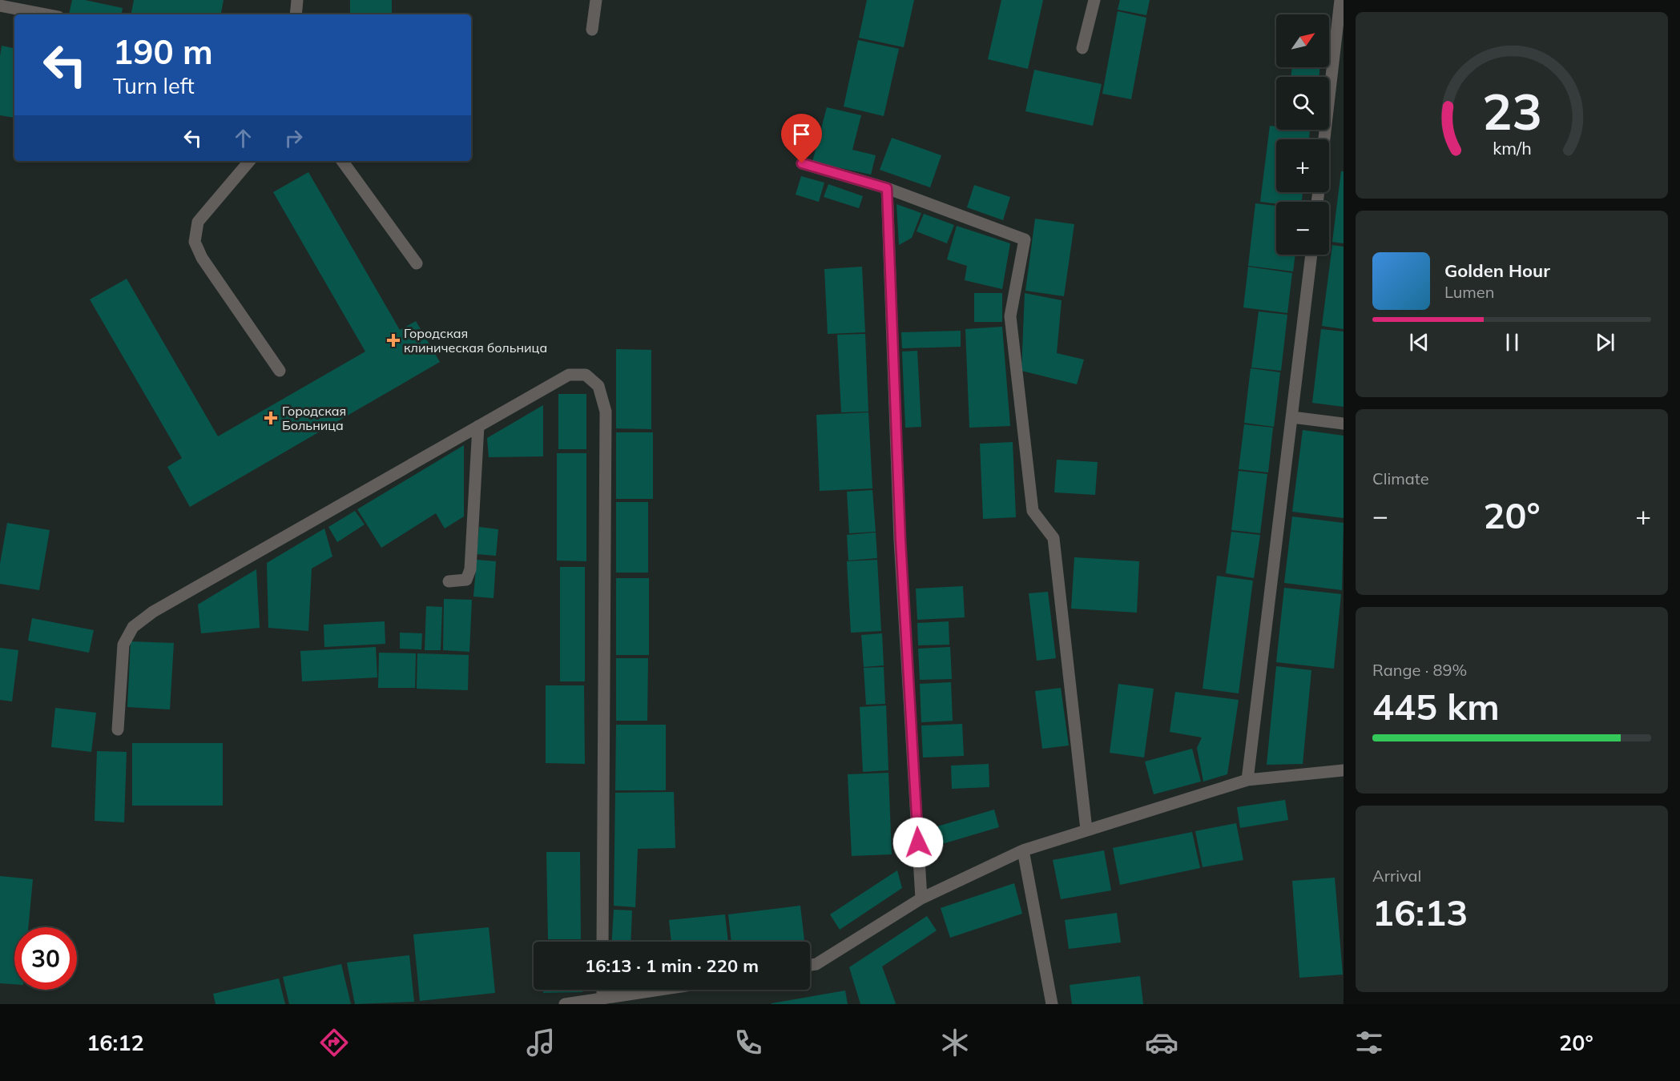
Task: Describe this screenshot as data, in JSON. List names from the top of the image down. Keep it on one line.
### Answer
{"places":{"health":["Городская клиническая больница","Городская Больница"]},"north":"top right","page":{"map_buttons":["+","−"],"turn":["190 m","Turn left"],"song":["Golden Hour","Lumen"],"tile":["Climate",["Range · 89%","445 km"],["Arrival","16:13"]],"heat":["−","20°","+"],"limit":"30","trip":"16:13 · 1 min · 220 m","tabs":["16:12","20°"],"gauge":["23","km/h"]}}
